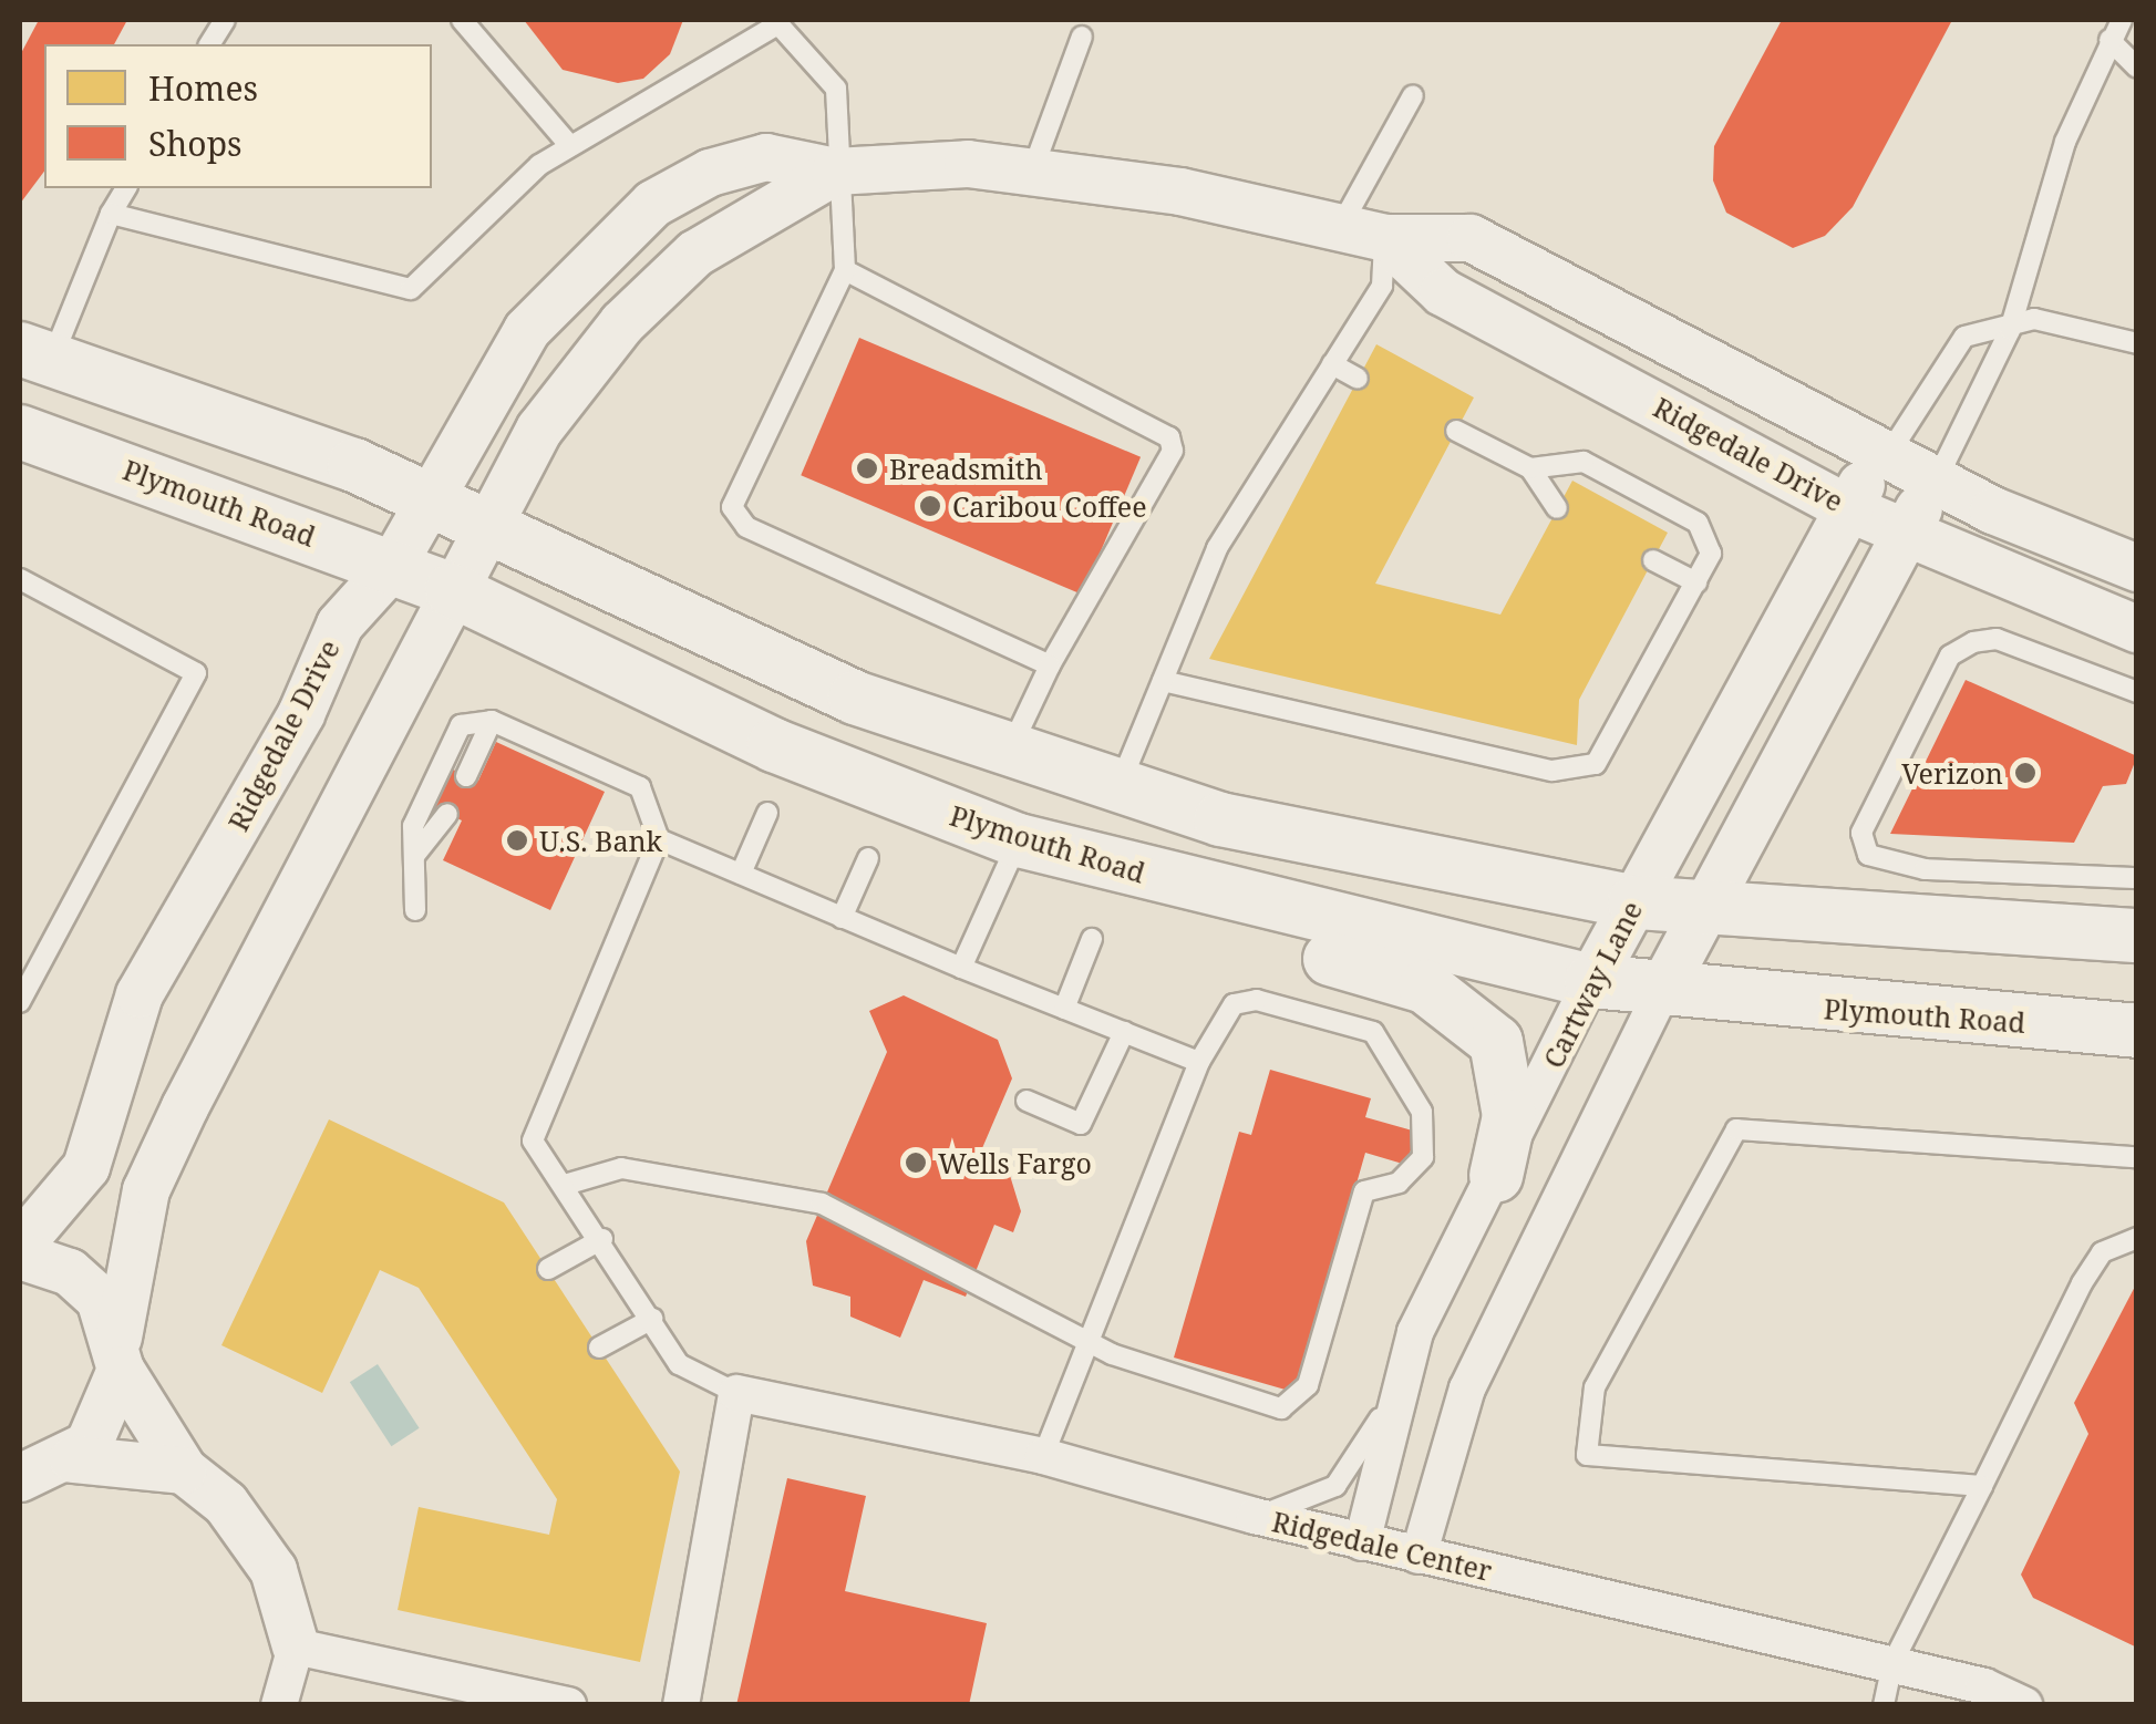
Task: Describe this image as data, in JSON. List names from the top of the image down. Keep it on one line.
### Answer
{"streets":{"main road":["Plymouth Road"],"street":["Ridgedale Drive","Cartway Lane","Ridgedale Center"]},"crossings":[["Ridgedale Drive","Plymouth Road"],["Ridgedale Drive","Cartway Lane"],["Plymouth Road","Cartway Lane"],["Cartway Lane","Ridgedale Center"]],"places":["Breadsmith","Caribou Coffee","Verizon","U.S. Bank","Wells Fargo"],"legend":["Homes","Shops"]}
